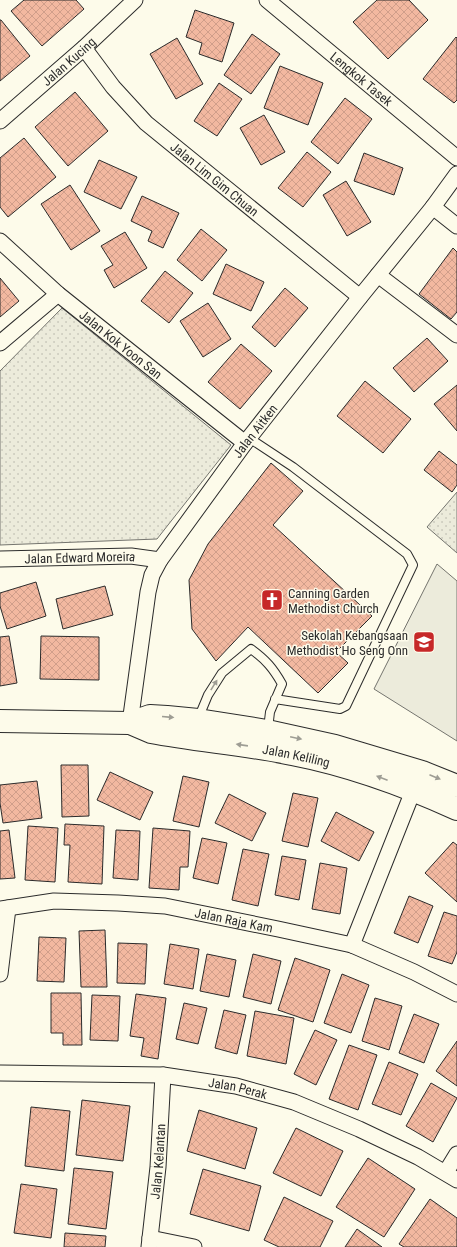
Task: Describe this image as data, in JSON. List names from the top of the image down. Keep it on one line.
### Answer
{"streets":{"main road":["Jalan Keliling"],"street":["Jalan Kucing","Lengkok Tasek","Jalan Lim Gim Chuan","Jalan Kok Yoon San","Jalan Aitken","Jalan Edward Moreira","Jalan Raja Kam","Jalan Perak","Jalan Kelantan"]},"crossings":[["Jalan Kucing","Jalan Lim Gim Chuan"],["Jalan Lim Gim Chuan","Jalan Aitken"],["Jalan Kok Yoon San","Jalan Aitken"],["Jalan Aitken","Jalan Edward Moreira"],["Jalan Aitken","Jalan Keliling"],["Jalan Perak","Jalan Kelantan"]],"places":{"church":["Canning Garden Methodist Church"],"school or university":["Sekolah Kebangsaan Methodist Ho Seng Onn"]}}
